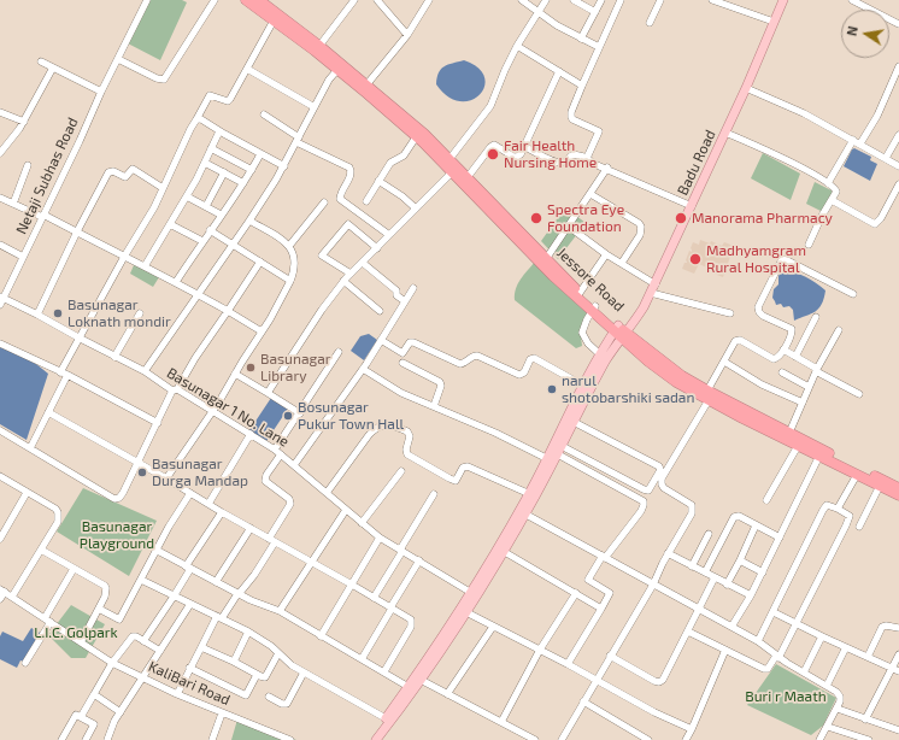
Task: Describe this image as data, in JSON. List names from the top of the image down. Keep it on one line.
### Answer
{"streets":{"highway":["Jessore Road"],"main road":["Badu Road"],"street":["Netaji Subhas Road","Basunagar 1 No. Lane","KaliBari Road"]},"crossings":[["Badu Road","Jessore Road"],["Netaji Subhas Road","Basunagar 1 No. Lane"]],"parks":["Basunagar Playground","L.I.C. Golpark","Buri r Maath"],"places":["Fair Health Nursing Home","Spectra Eye Foundation","Manorama Pharmacy","Madhyamgram Rural Hospital","Basunagar Loknath mondir","Basunagar Library","narul shotobarshiki sadan","Bosunagar Pukur Town Hall","Basunagar Durga Mandap"],"north":"left"}
